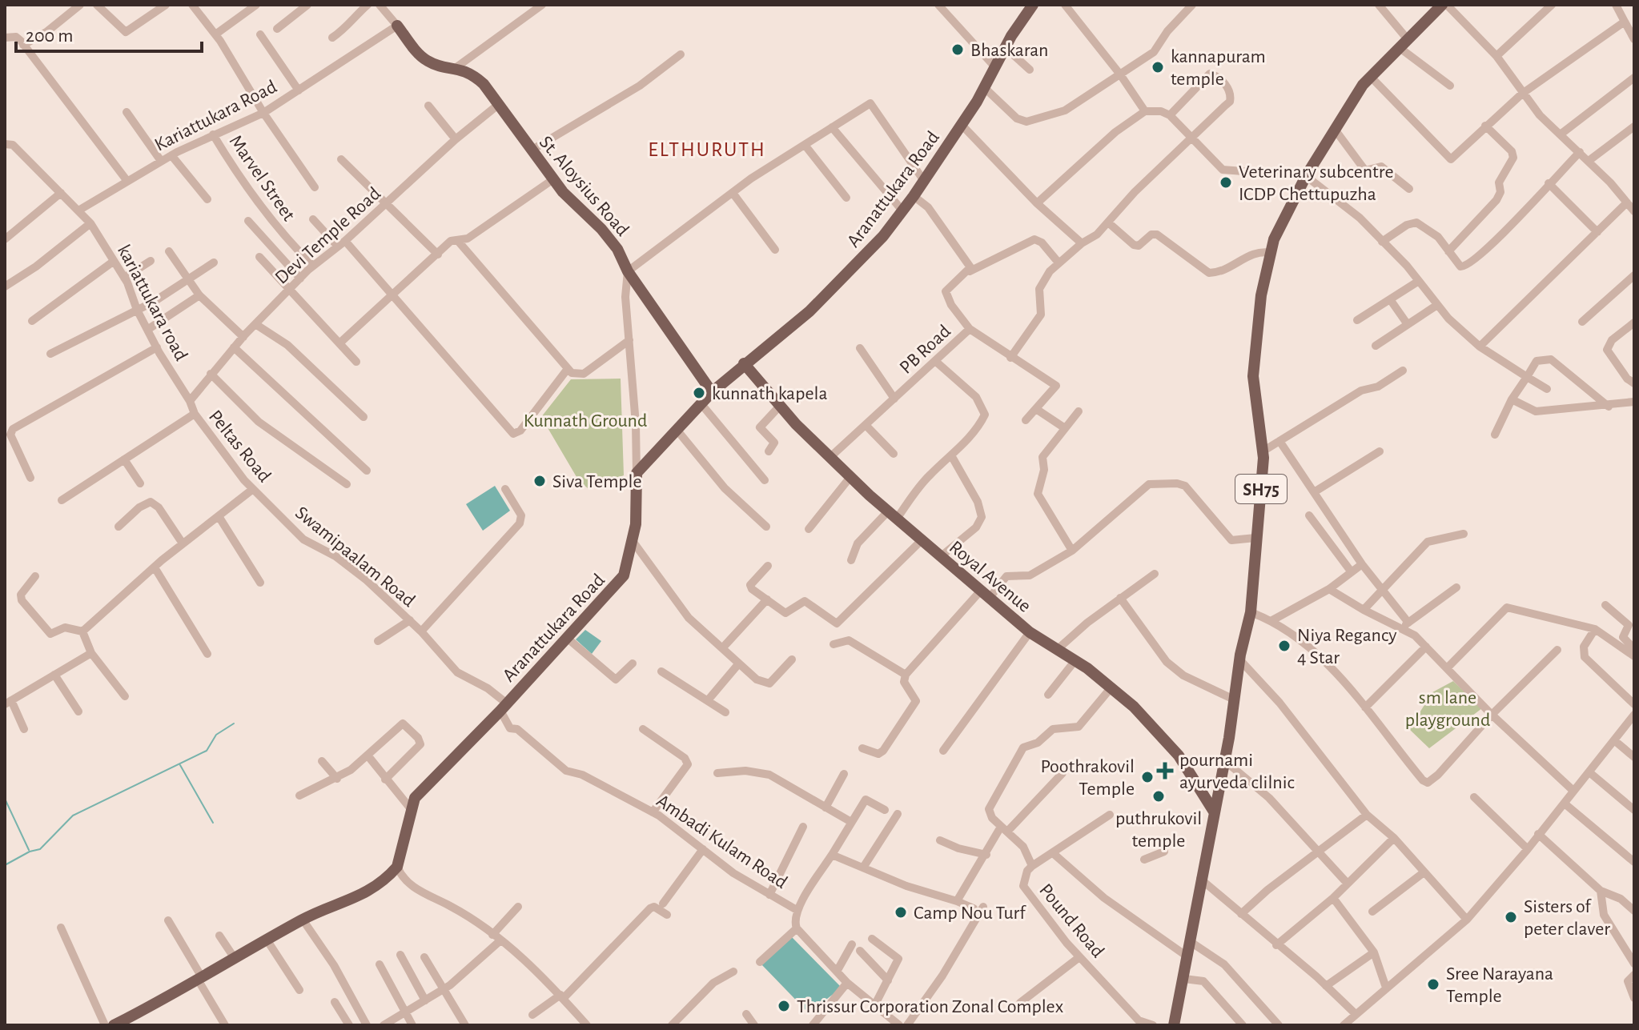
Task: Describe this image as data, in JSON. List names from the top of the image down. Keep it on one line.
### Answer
{"streets":{"main road":["St. Aloysius Road","Aranattukara Road","SH75","Royal Avenue"],"street":["Kariattukara Road","Marvel Street","Devi Temple Road","kariattukara road","PB Road","Peltas Road","Swamipaalam Road","Ambadi Kulam Road","Pound Road"]},"crossings":[["Kariattukara Road","Marvel Street"],["Kariattukara Road","St. Aloysius Road"],["Kariattukara Road","kariattukara road"],["Marvel Street","Devi Temple Road"],["St. Aloysius Road","Aranattukara Road"],["St. Aloysius Road","Devi Temple Road"],["Aranattukara Road","Swamipaalam Road"],["Aranattukara Road","Royal Avenue"],["Aranattukara Road","Ambadi Kulam Road"],["Devi Temple Road","kariattukara road"],["Devi Temple Road","Peltas Road"],["kariattukara road","Peltas Road"],["PB Road","Royal Avenue"],["Peltas Road","Swamipaalam Road"],["SH75","Royal Avenue"],["Swamipaalam Road","Ambadi Kulam Road"]],"districts":["ELTHURUTH"],"parks":["Kunnath Ground","sm lane playground"],"places":{"other":["Bhaskaran","kannapuram temple","Veterinary subcentre ICDP Chettupuzha","kunnath kapela","Siva Temple","Niya Regancy 4 Star","Poothrakovil Temple","puthrukovil temple","Camp Nou Turf","Sisters of peter claver","Sree Narayana Temple","Thrissur Corporation Zonal Complex"],"health":["pournami ayurveda clilnic"]},"scale_bar":"200 m"}
